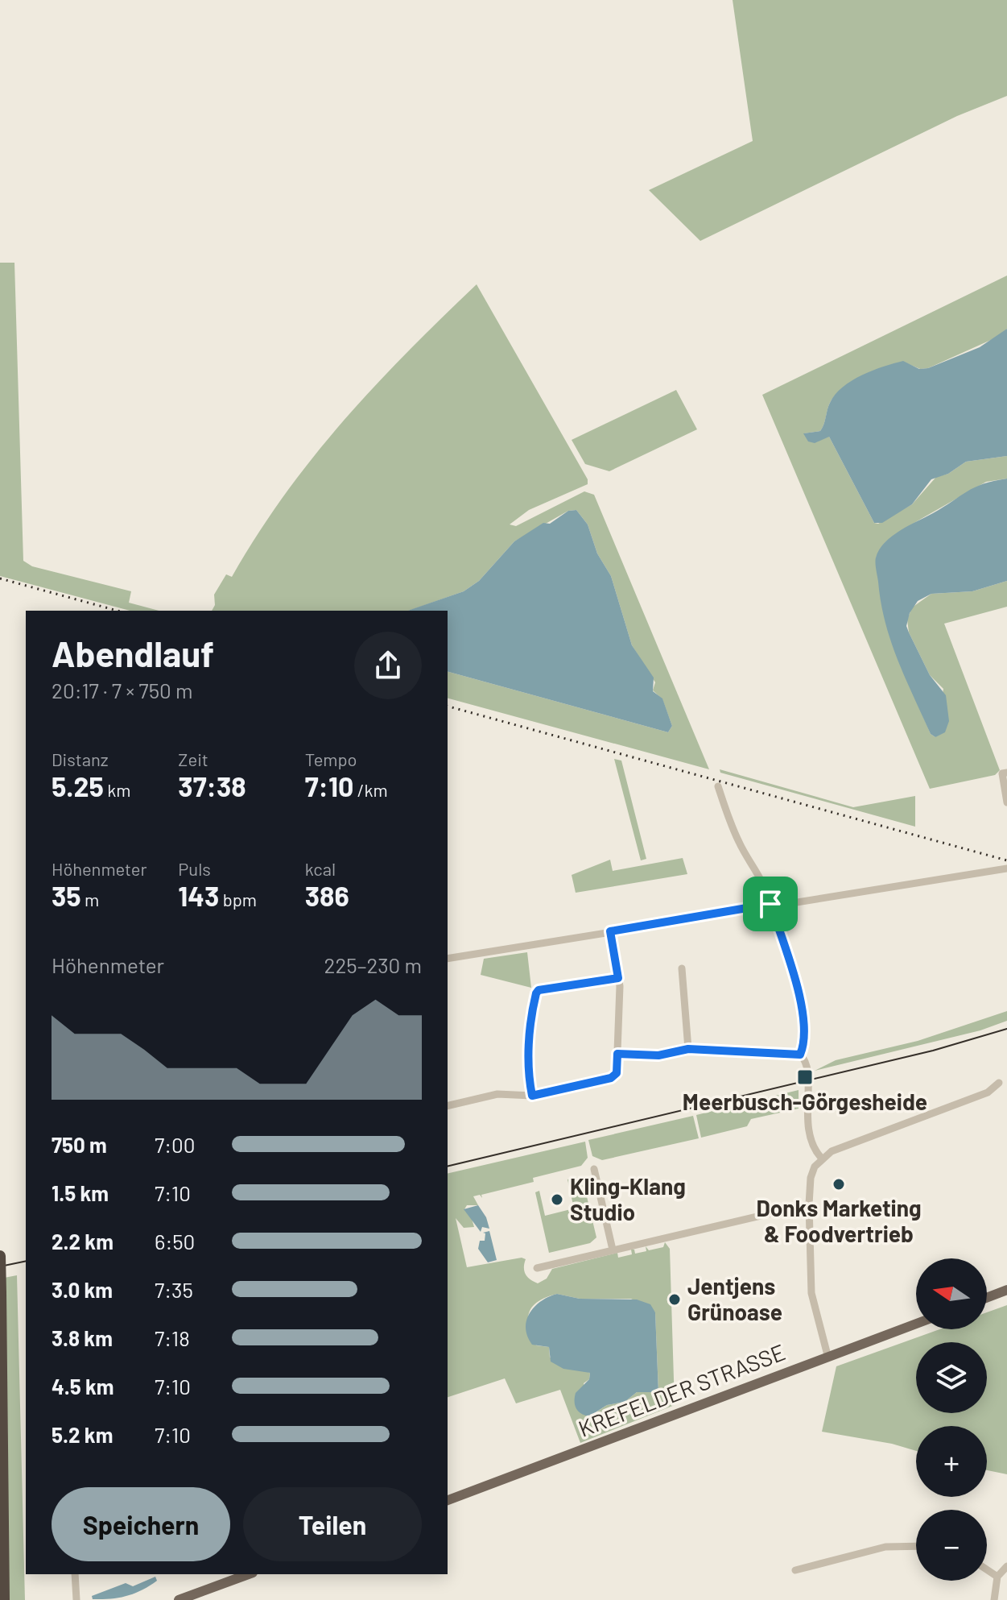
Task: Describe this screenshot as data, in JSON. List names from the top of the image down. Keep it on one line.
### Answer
{"streets":{"main road":["KREFELDER STRASSE"]},"places":{"transit":["Meerbusch-Görgesheide"],"other":["Donks Marketing & Foodvertrieb","Kling-Klang Studio","Jentjens Grünoase"]},"north":"left","page":{"heading":["Abendlauf","20:17 · 7 × 750 m"],"stats":[["Distanz","5.25 km"],["Zeit","37:38"],["Tempo","7:10 /km"],["Höhenmeter","35 m"],["Puls","143 bpm"],["kcal","386"]],"chart":["Höhenmeter","225–230 m"],"list":[{"name":"750 m","note":"7:00"},{"name":"1.5 km","note":"7:10"},{"name":"2.2 km","note":"6:50"},{"name":"3.0 km","note":"7:35"},{"name":"3.8 km","note":"7:18"},{"name":"4.5 km","note":"7:10"},{"name":"5.2 km","note":"7:10"}],"map_buttons":["+","−"],"buttons":["Speichern","Teilen"]}}
